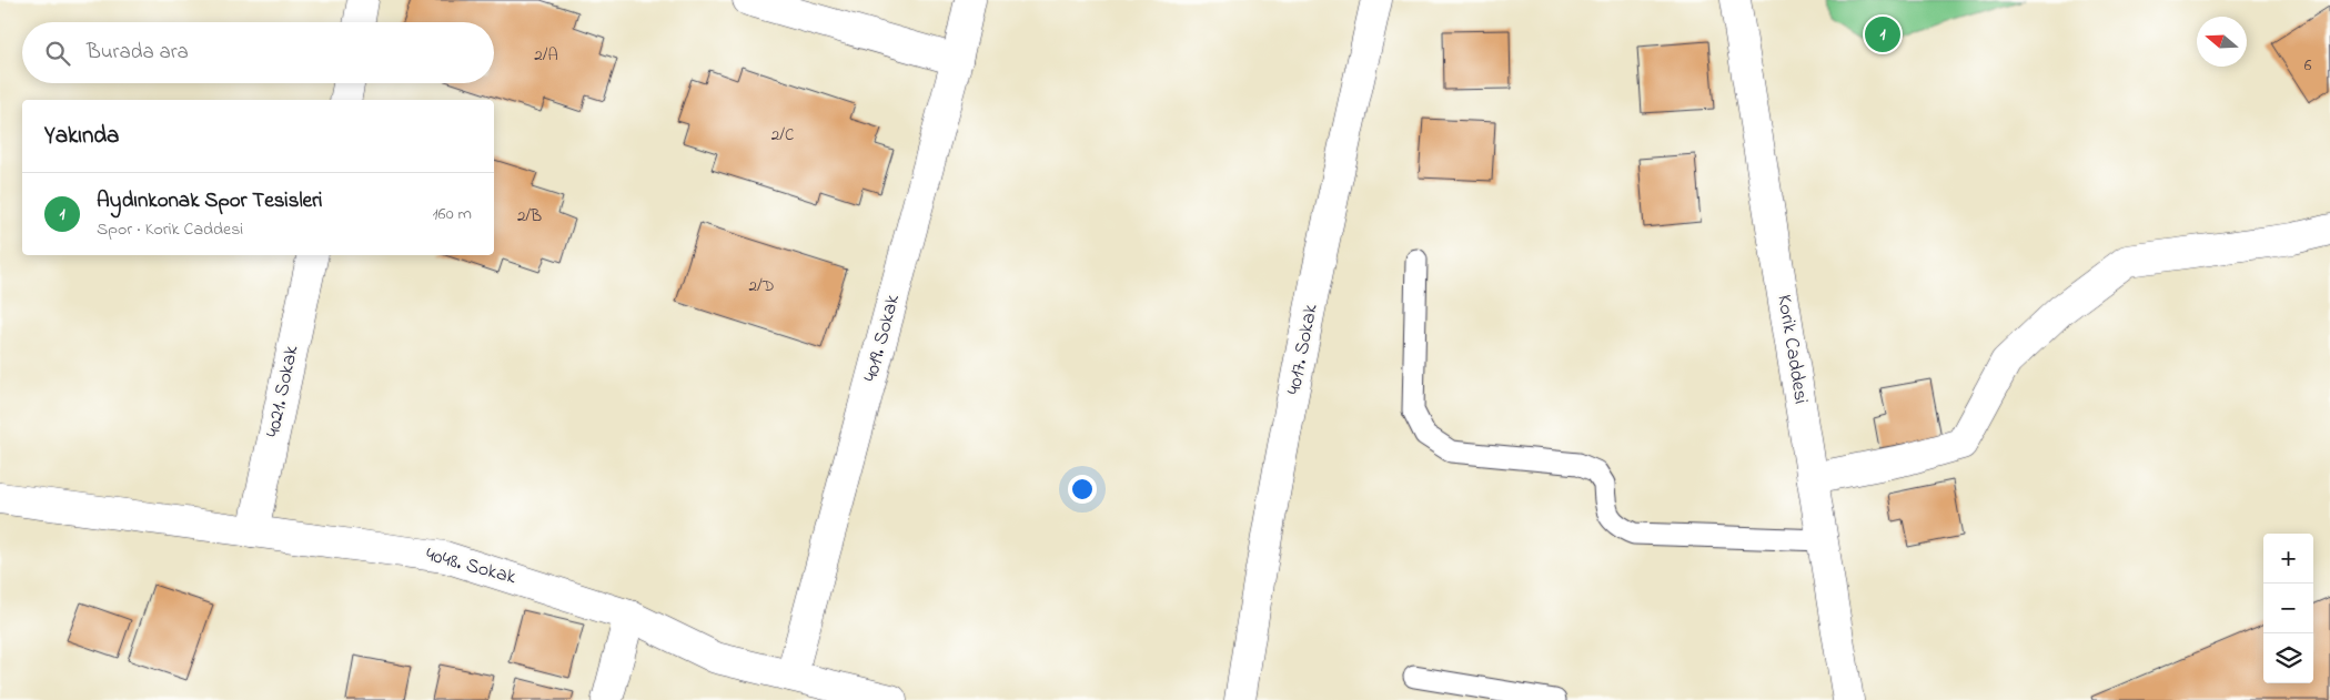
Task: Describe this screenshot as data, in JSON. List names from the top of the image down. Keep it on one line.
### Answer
{"streets":{"street":["4019. Sokak","4017. Sokak","Korik Caddesi","4021. Sokak","4048. Sokak"]},"crossings":[["4019. Sokak","4048. Sokak"],["4021. Sokak","4048. Sokak"]],"house_numbers":["2/A","6","2/C","2/B","2/D"],"north":"left","page":{"pins":"1","search":"Burada ara","heading":"Yakında","list":[{"mark":"1","name":"Aydınkonak Spor Tesisleri","note":"Spor · Korik Caddesi","value":"160 m"}],"map_buttons":["+","−"]}}
